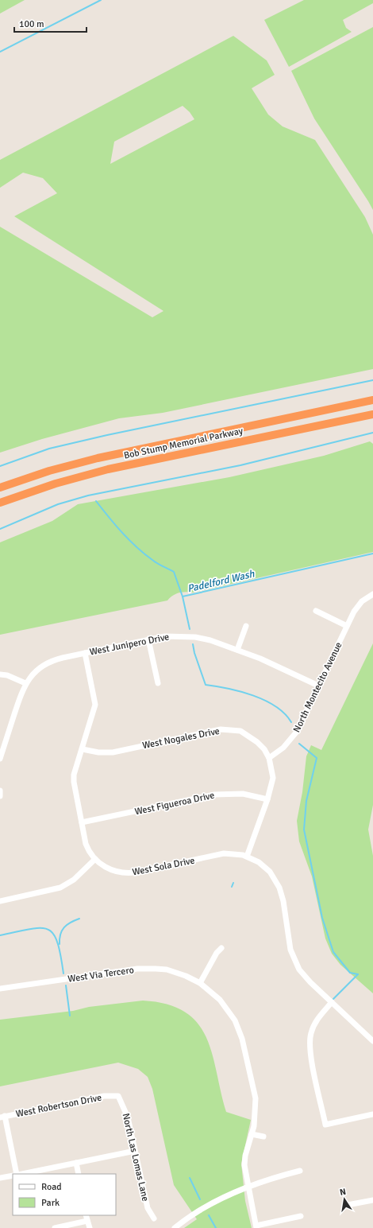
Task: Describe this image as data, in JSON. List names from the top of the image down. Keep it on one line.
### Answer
{"streets":{"highway":["Bob Stump Memorial Parkway"],"street":["West Junipero Drive","North Montecito Avenue","West Nogales Drive","West Figueroa Drive","West Sola Drive","West Via Tercero","West Robertson Drive","North Las Lomas Lane"]},"crossings":[["West Junipero Drive","North Montecito Avenue"],["West Junipero Drive","West Sola Drive"],["North Montecito Avenue","West Nogales Drive"],["West Nogales Drive","West Sola Drive"],["West Figueroa Drive","West Sola Drive"],["West Robertson Drive","North Las Lomas Lane"]],"water":["Padelford Wash"],"legend":["Road","Park"],"scale_bar":"100 m","north":"top"}
